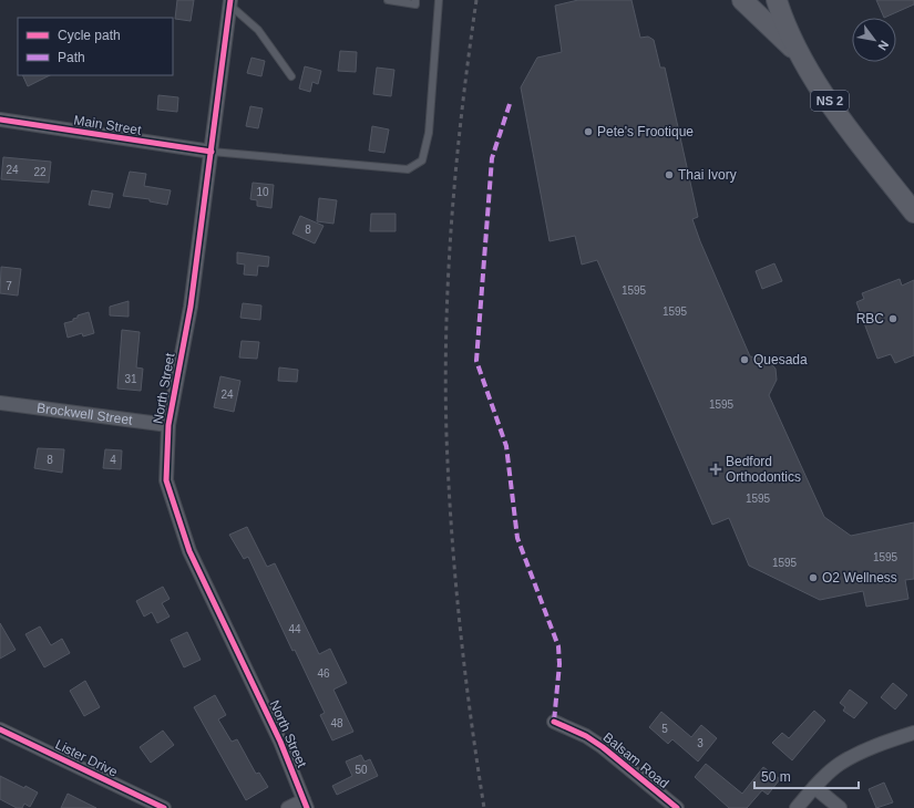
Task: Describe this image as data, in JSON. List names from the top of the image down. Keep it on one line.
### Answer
{"streets":{"main road":["NS 2"],"street":["Main Street","North Street","Brockwell Street","Lister Drive","Balsam Road"]},"crossings":[["Main Street","North Street"],["North Street","Brockwell Street"]],"places":{"other":["Pete's Frootique","Thai Ivory","RBC","Quesada","O2 Wellness"],"health":["Bedford Orthodontics"]},"house_numbers":["24","22","10","8","7","1595","1595","31","24","1595","8","4","1595","1595","1595","44","46","48","5","3","50"],"legend":["Cycle path","Path"],"scale_bar":"50 m","north":"bottom right"}
